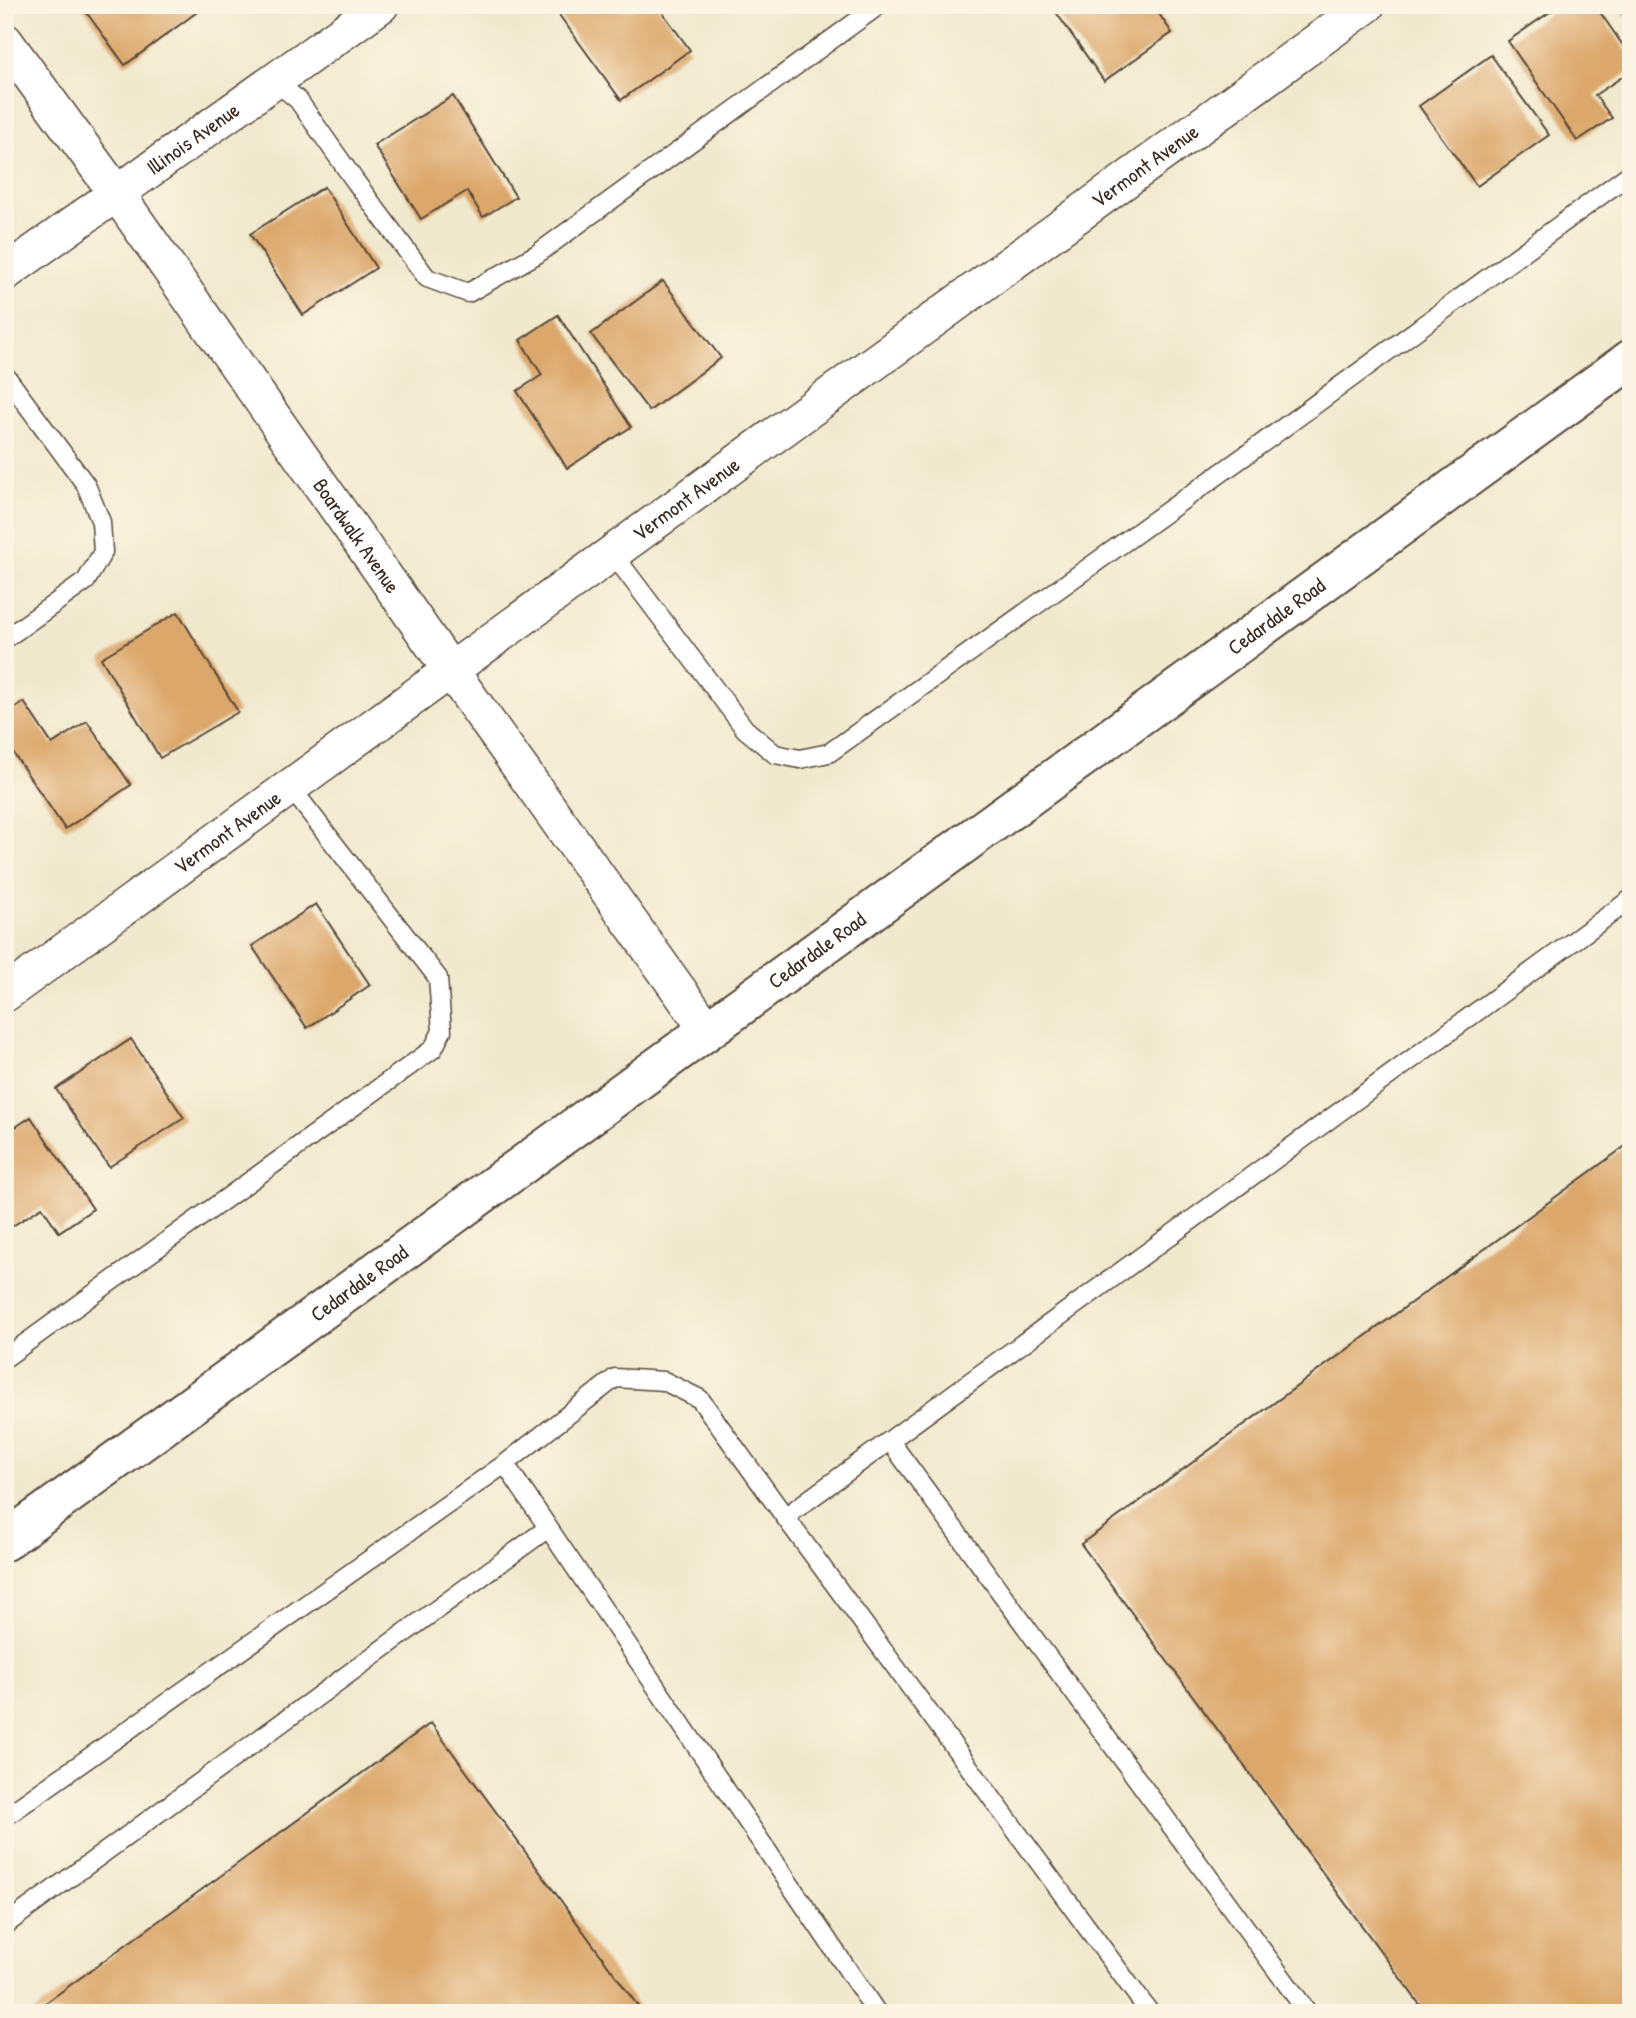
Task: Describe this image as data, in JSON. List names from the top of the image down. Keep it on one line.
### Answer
{"streets":{"street":["Illinois Avenue","Vermont Avenue","Boardwalk Avenue","Cedardale Road"]},"crossings":[["Illinois Avenue","Boardwalk Avenue"],["Vermont Avenue","Boardwalk Avenue"],["Boardwalk Avenue","Cedardale Road"]]}
